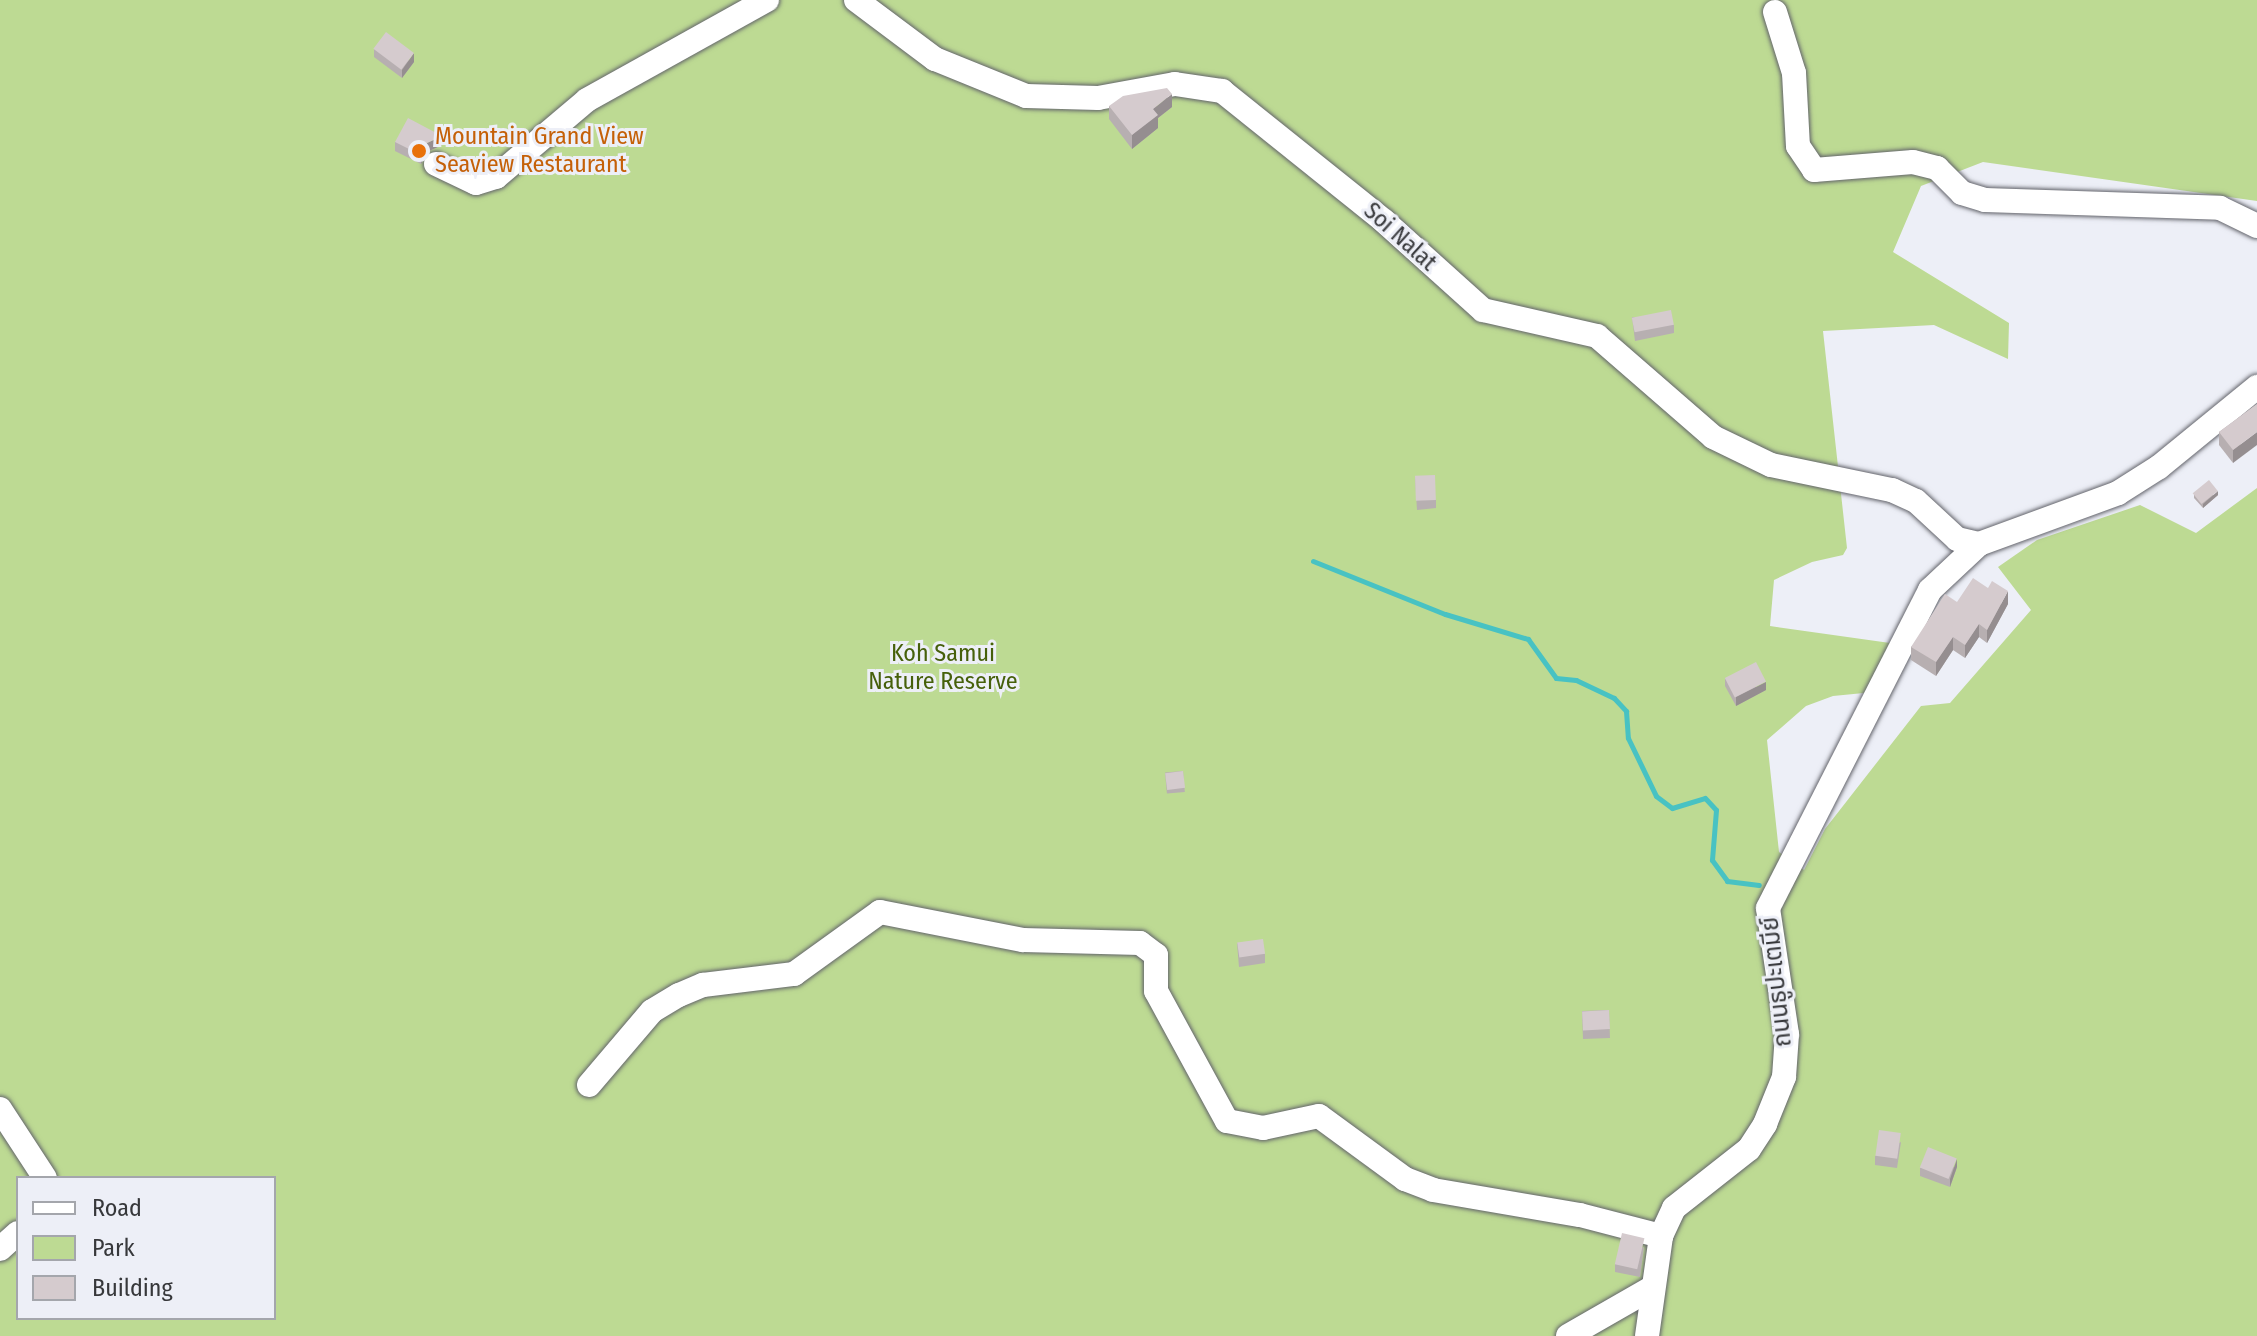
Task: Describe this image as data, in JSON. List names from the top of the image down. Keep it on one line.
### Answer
{"streets":{"street":["Soi Nalat","ถนนธูปะเตมีย์"]},"parks":["Koh Samui Nature Reserve"],"places":["Mountain Grand View Seaview Restaurant"],"legend":["Road","Park","Building"]}
